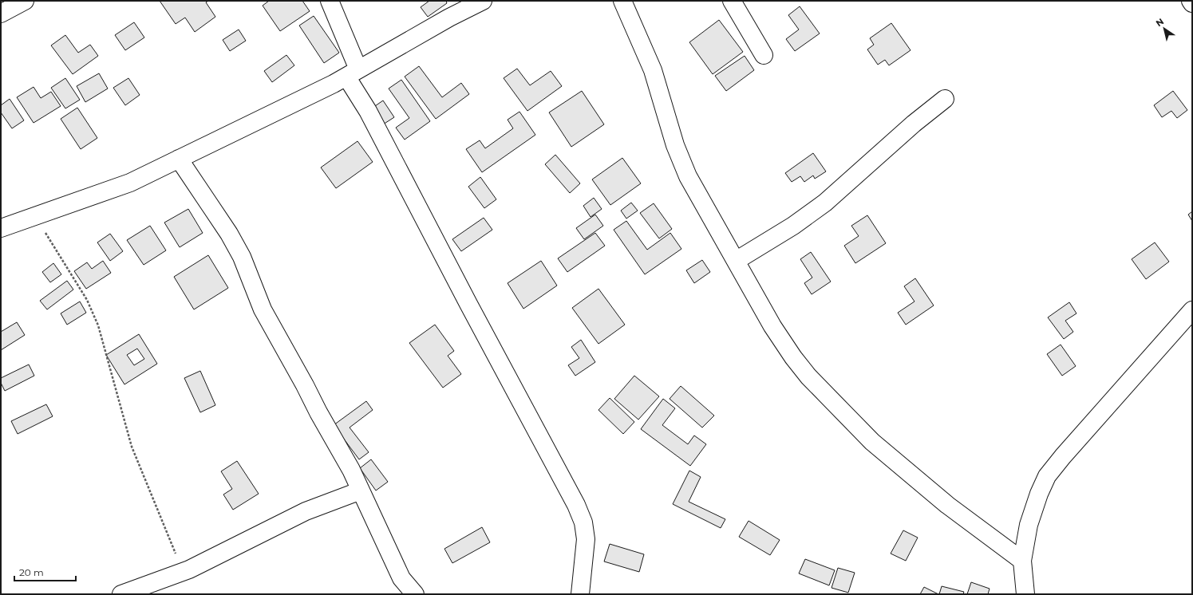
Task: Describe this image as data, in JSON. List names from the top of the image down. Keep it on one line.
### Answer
{"scale_bar":"20 m","north":"top left"}
